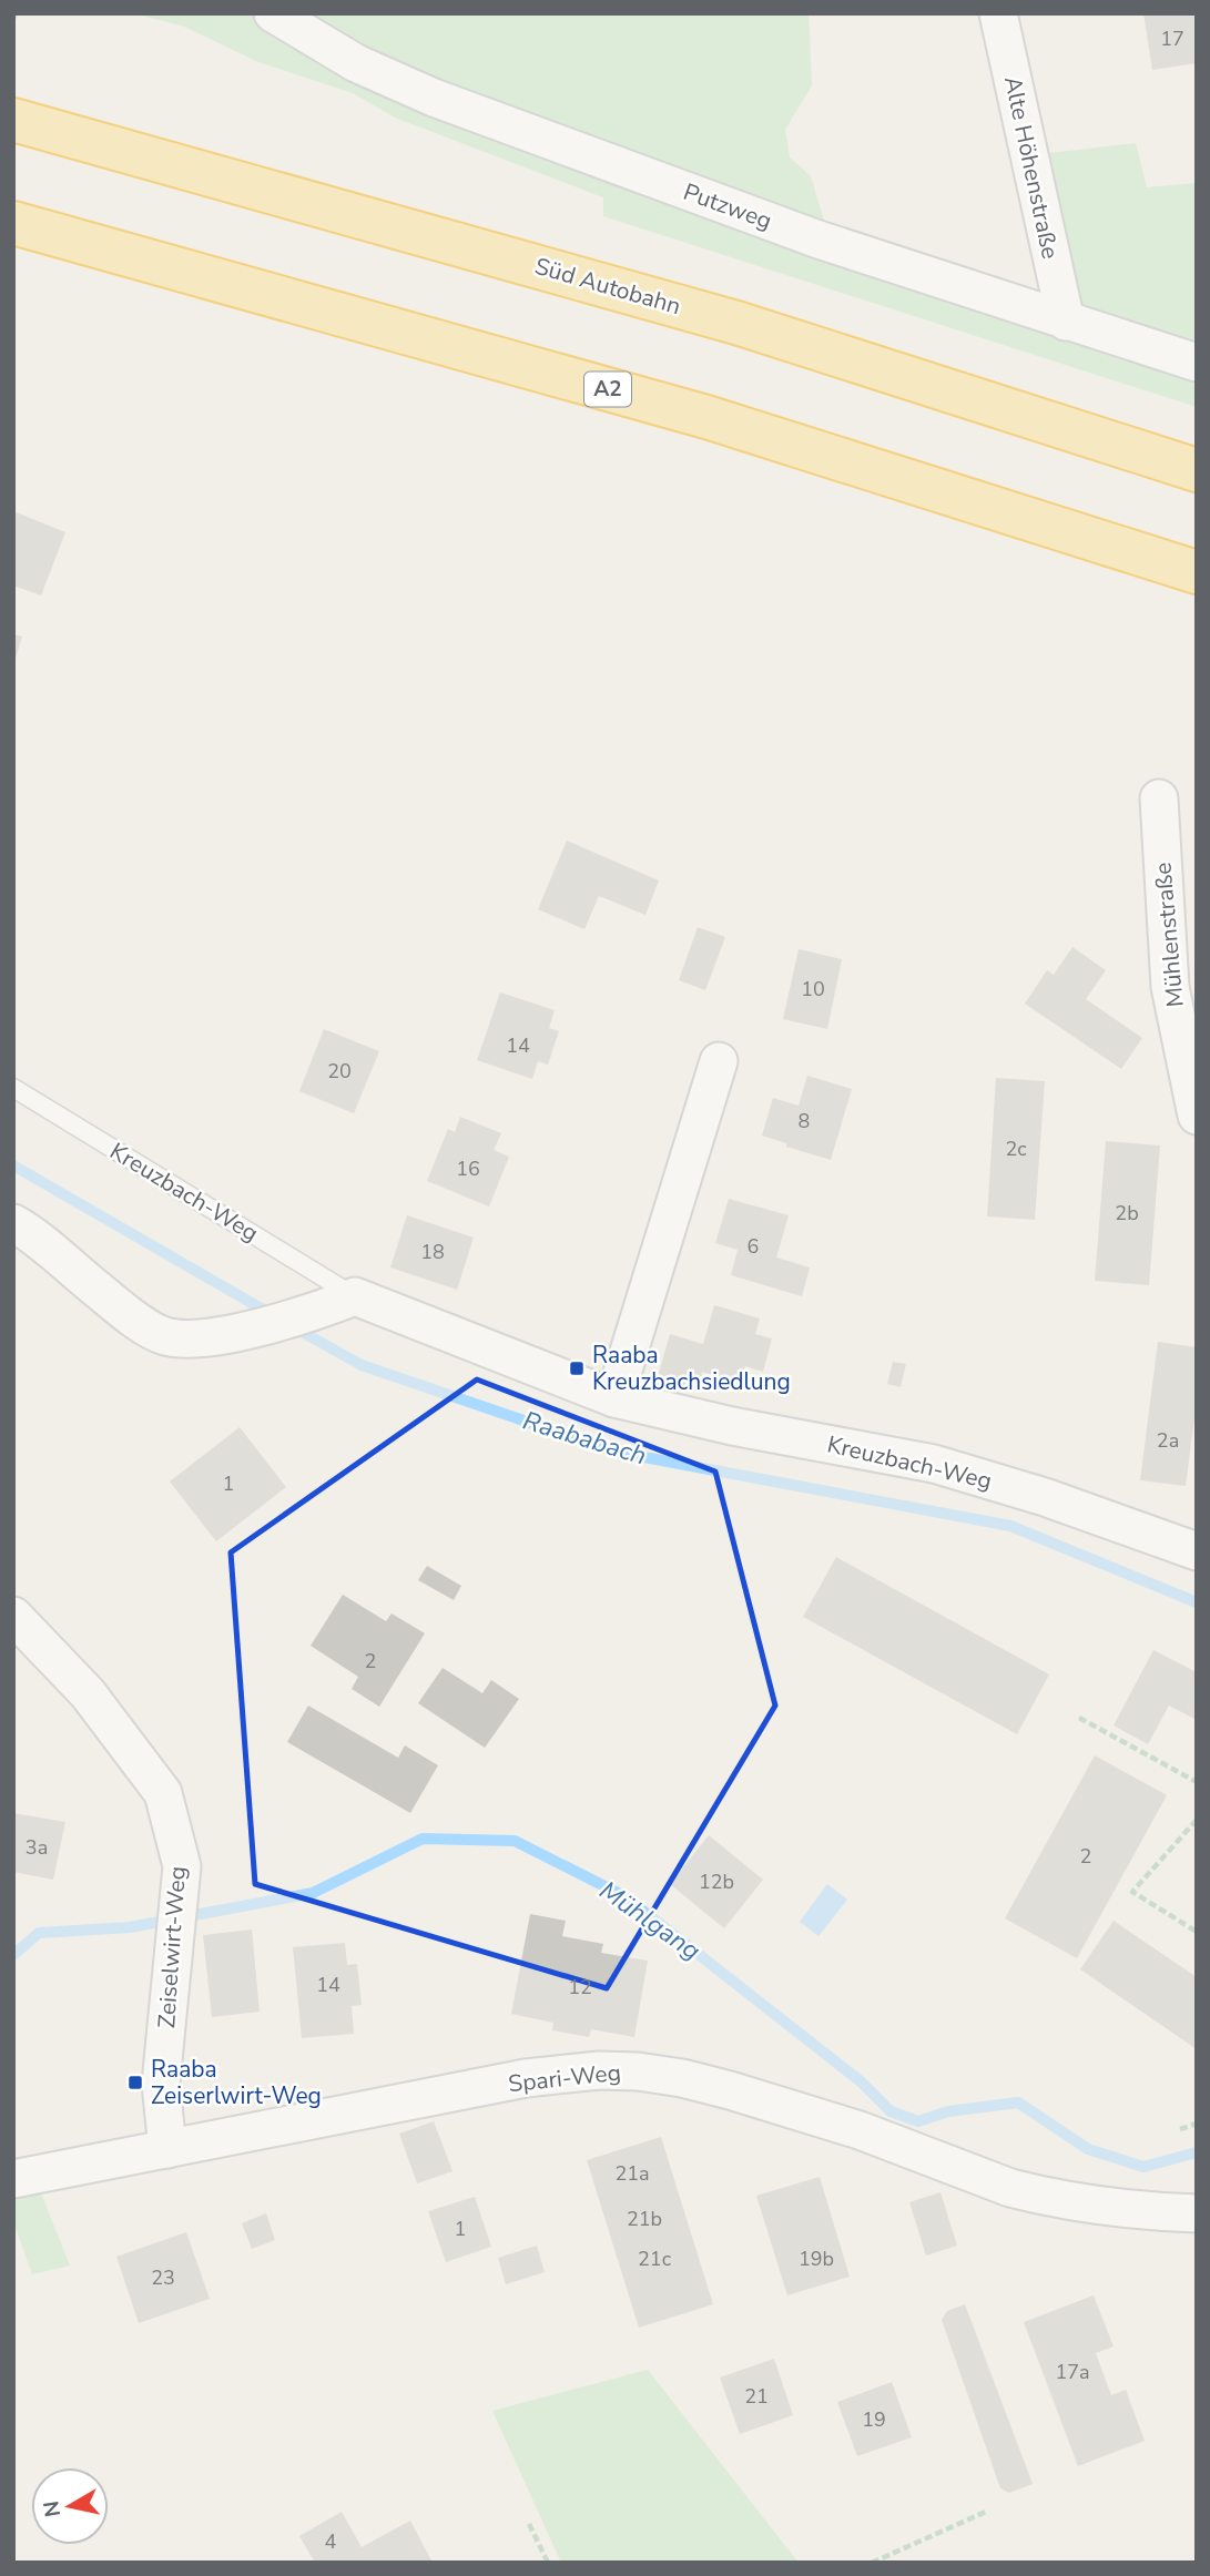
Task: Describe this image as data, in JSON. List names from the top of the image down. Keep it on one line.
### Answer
{"streets":{"highway":["Süd Autobahn","A2"],"street":["Alte Höhenstraße","Putzweg","Mühlenstraße","Kreuzbach-Weg","Zeiselwirt-Weg","Spari-Weg"]},"crossings":[["Alte Höhenstraße","Putzweg"],["Zeiselwirt-Weg","Spari-Weg"]],"water":["Raababach","Mühlgang"],"places":{"transit":["Raaba Kreuzbachsiedlung","Raaba Zeiserlwirt-Weg"]},"house_numbers":["17","10","14","20","8","2c","16","2b","6","18","2a","1","2","3a","2","12b","14","12","21a","21b","1","21c","19b","23","17a","21","19","4"],"north":"left"}
